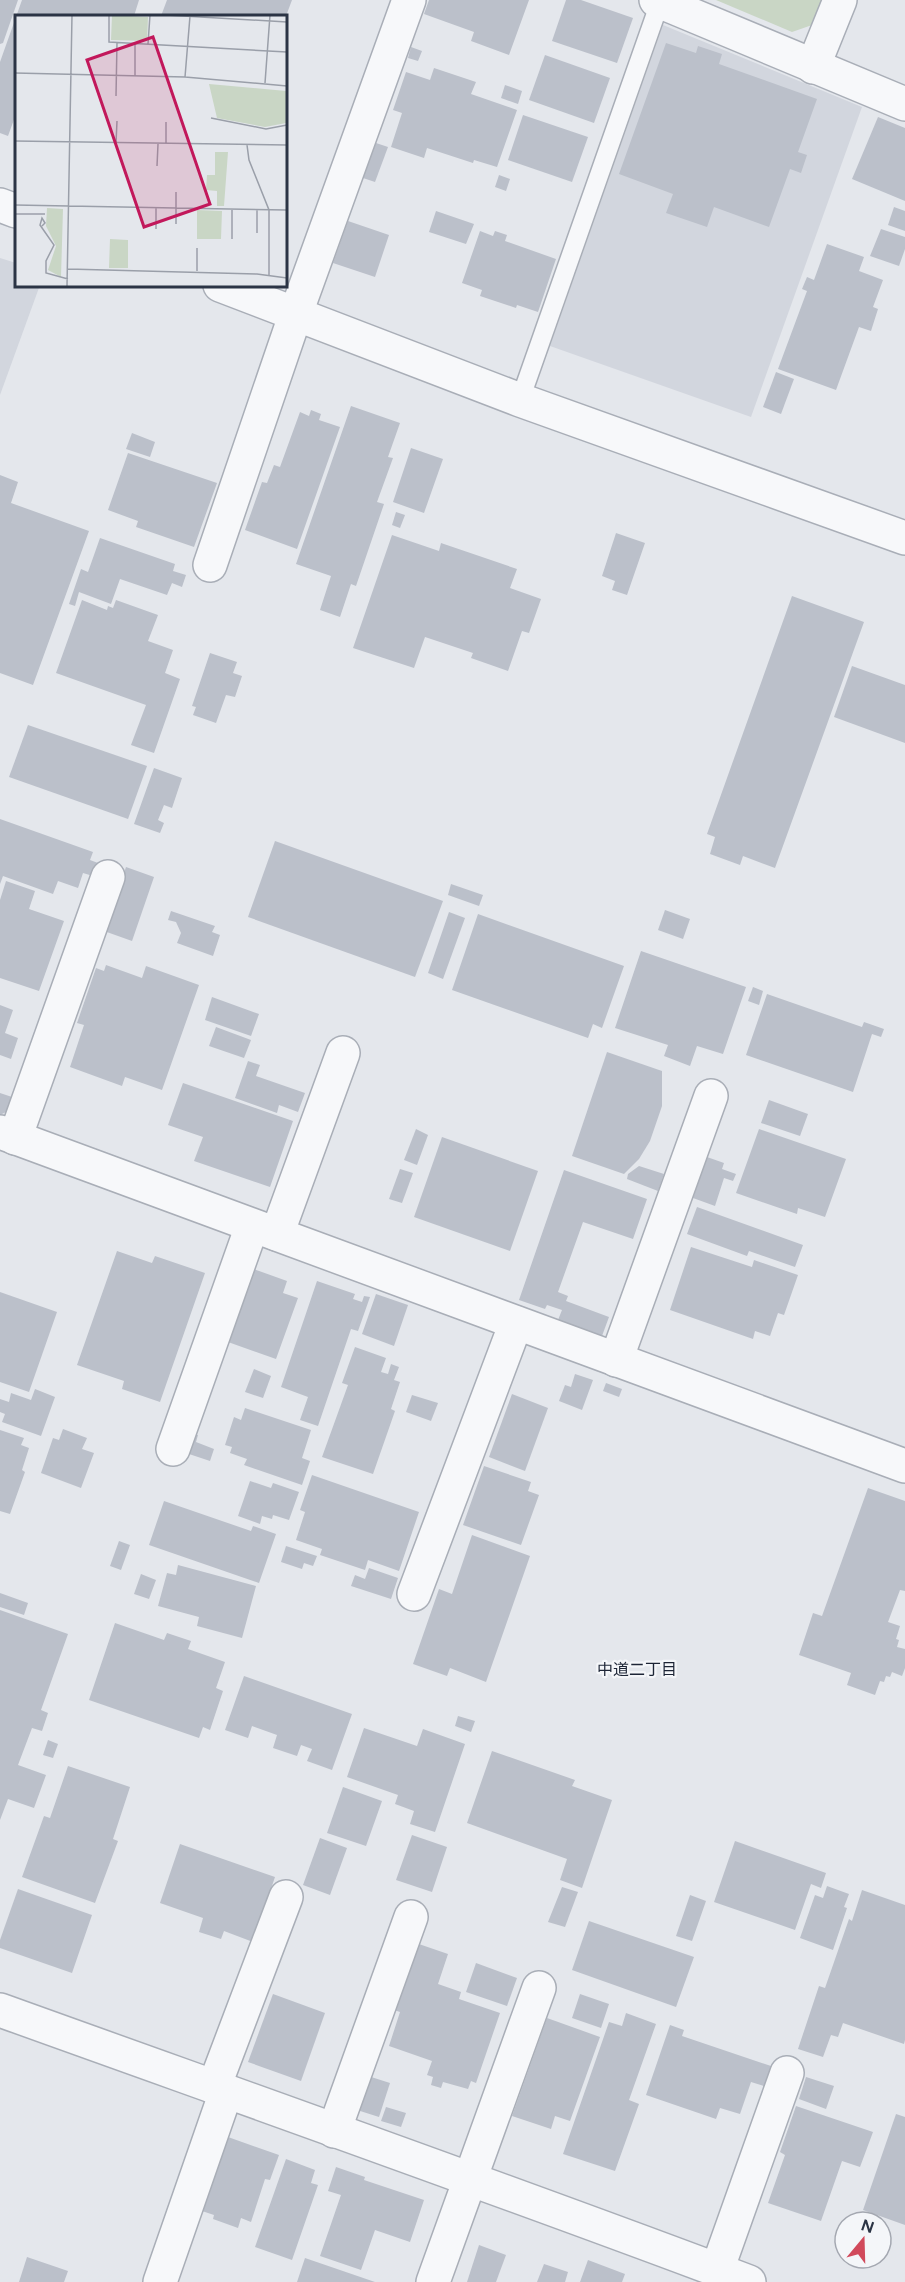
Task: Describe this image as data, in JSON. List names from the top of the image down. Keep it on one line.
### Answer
{"districts":["中道二丁目"],"north":"top"}
